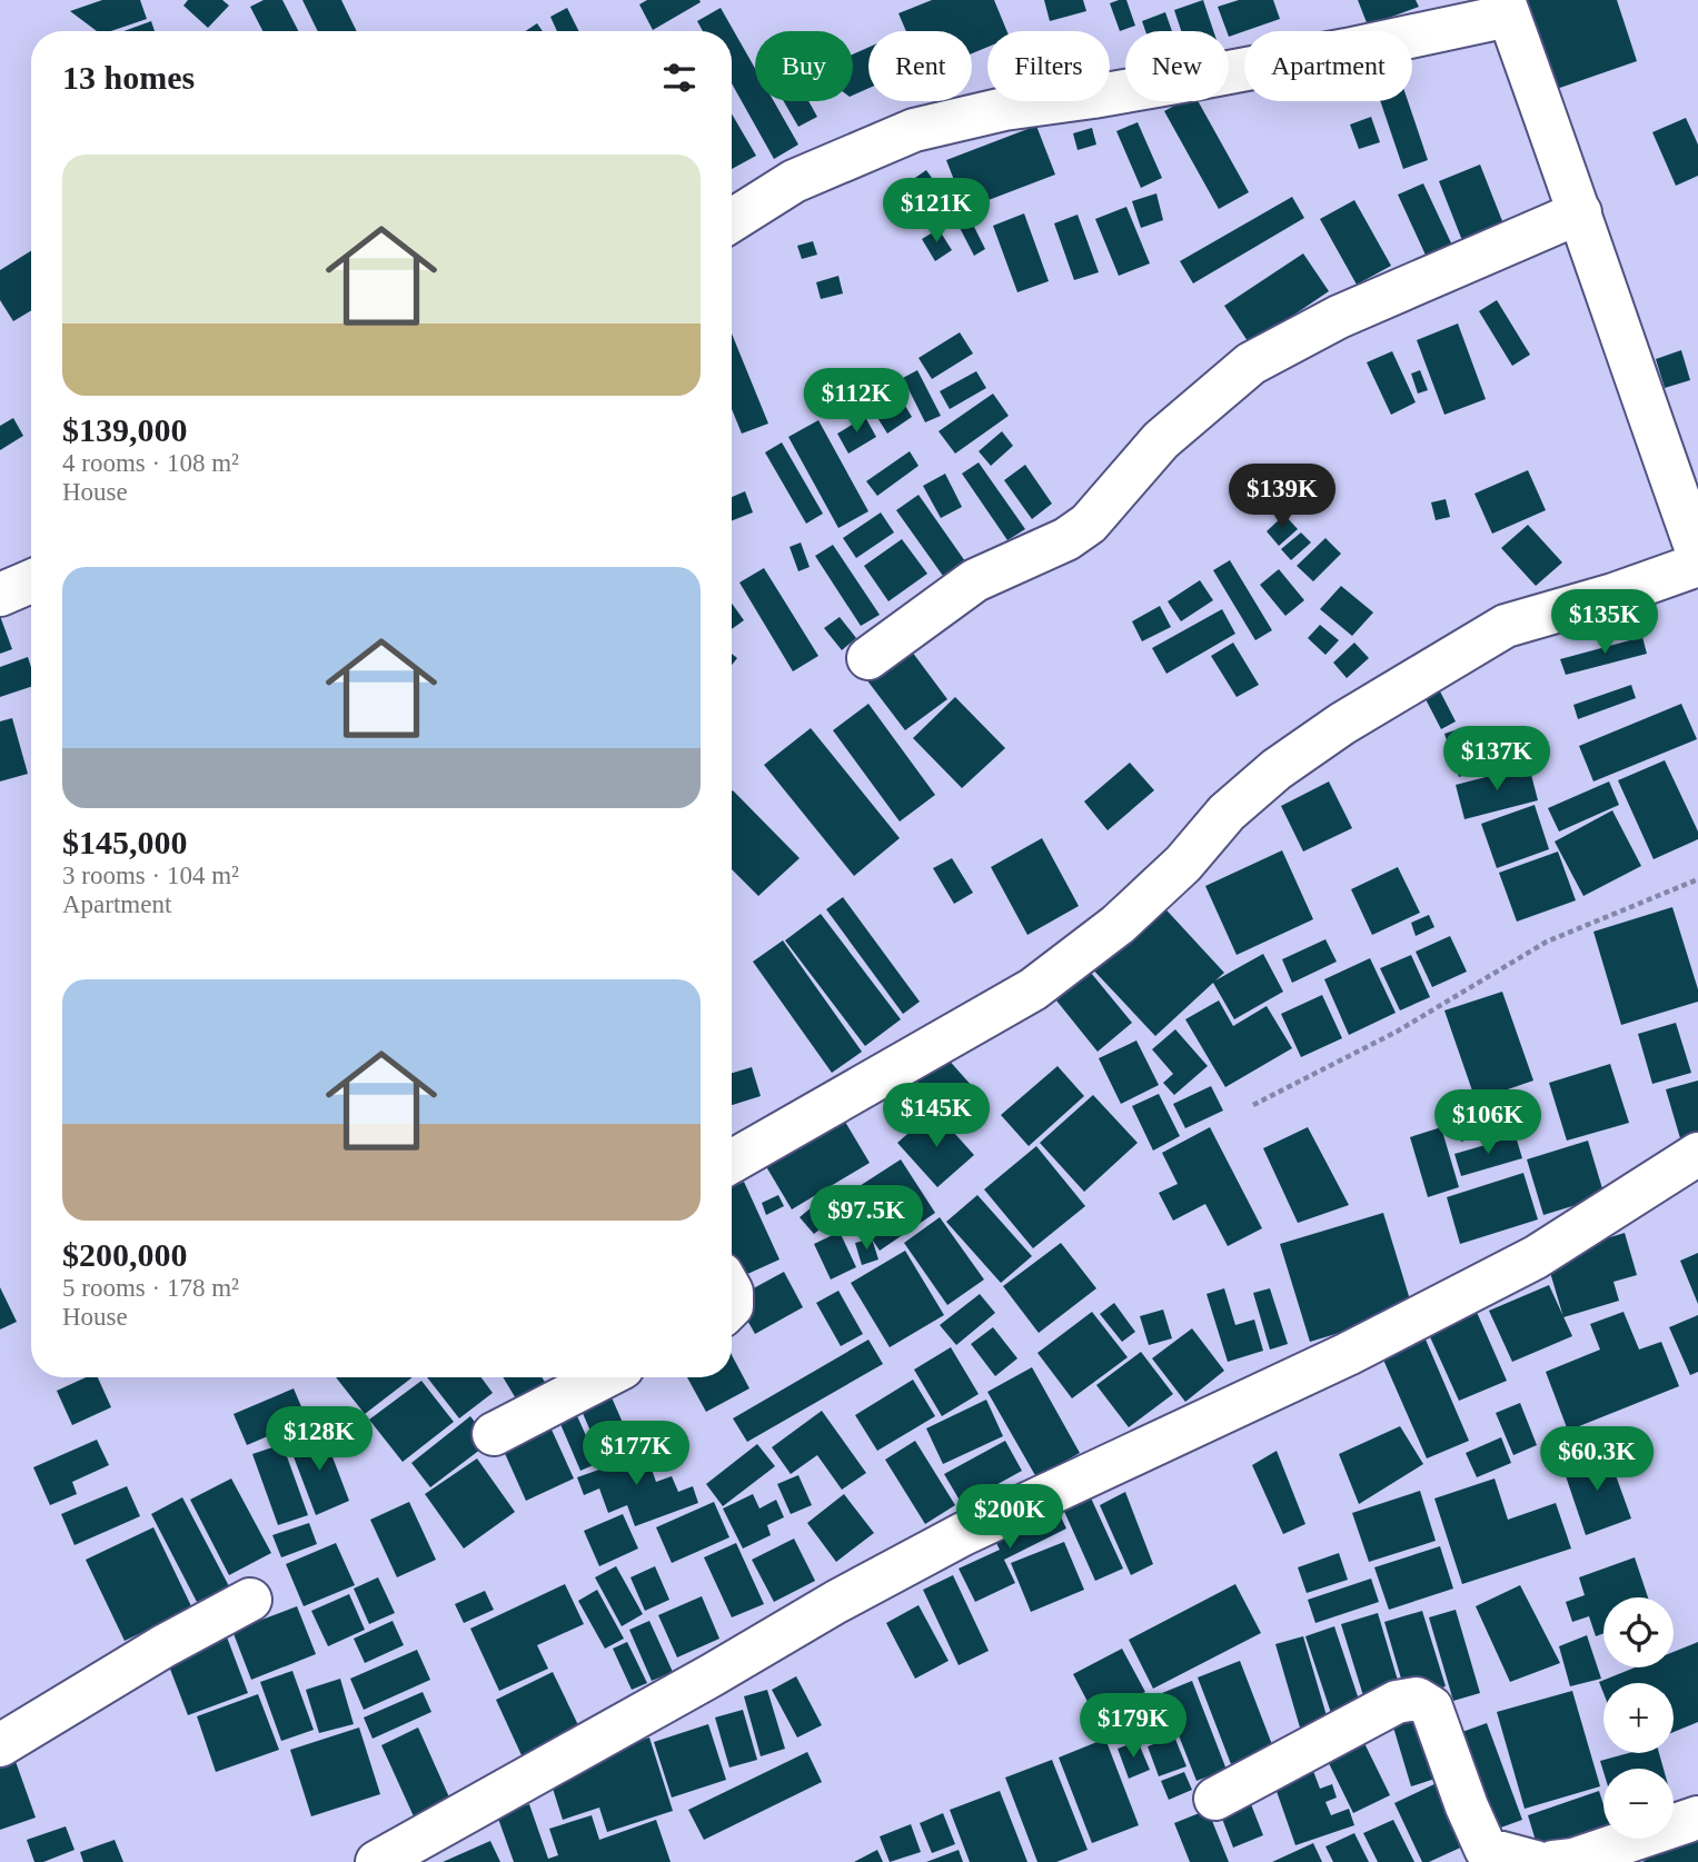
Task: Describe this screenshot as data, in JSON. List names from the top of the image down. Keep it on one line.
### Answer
{"page":{"chip":["Buy","Rent","Filters","New","Apartment"],"heading":"13 homes","list":[{"name":"$139,000","note":"4 rooms · 108 m² · House"},{"name":"$145,000","note":"3 rooms · 104 m² · Apartment"},{"name":"$200,000","note":"5 rooms · 178 m² · House"}],"price":["$121K","$112K","$139K","$135K","$137K","$145K","$106K","$97.5K","$128K","$177K","$60.3K","$200K","$179K"],"map_buttons":["+","−"]}}
